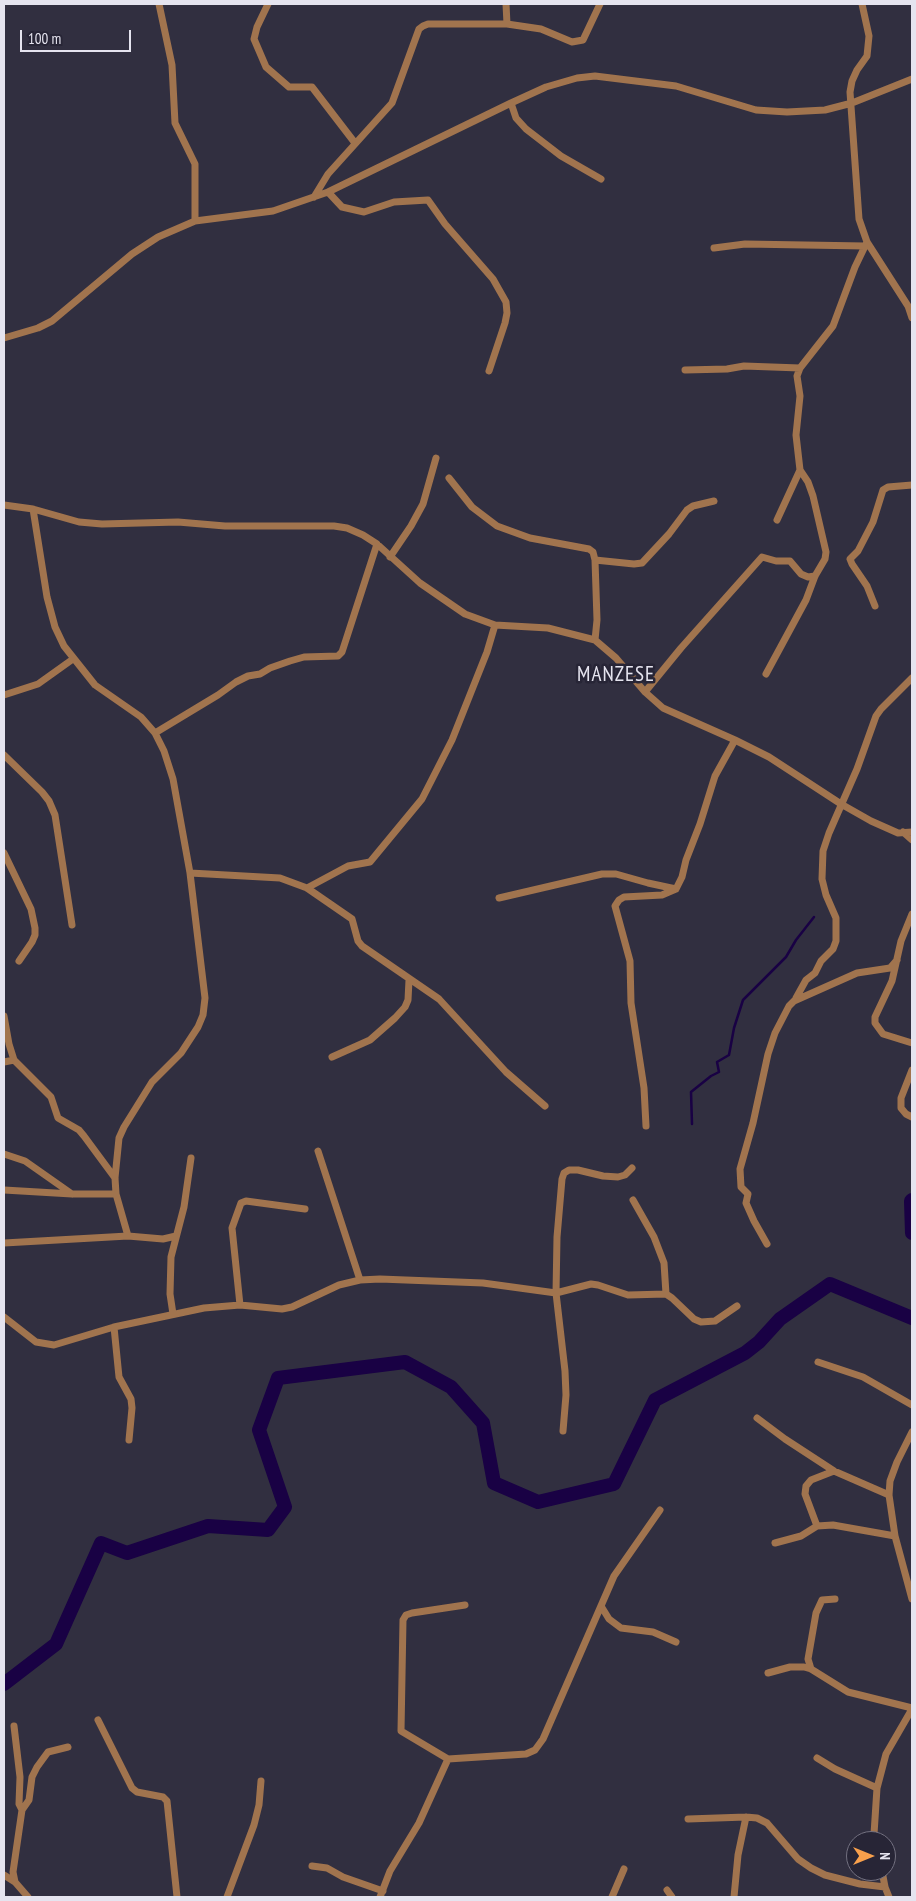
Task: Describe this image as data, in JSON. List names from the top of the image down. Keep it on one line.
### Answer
{"districts":["MANZESE"],"scale_bar":"100 m","north":"right"}
